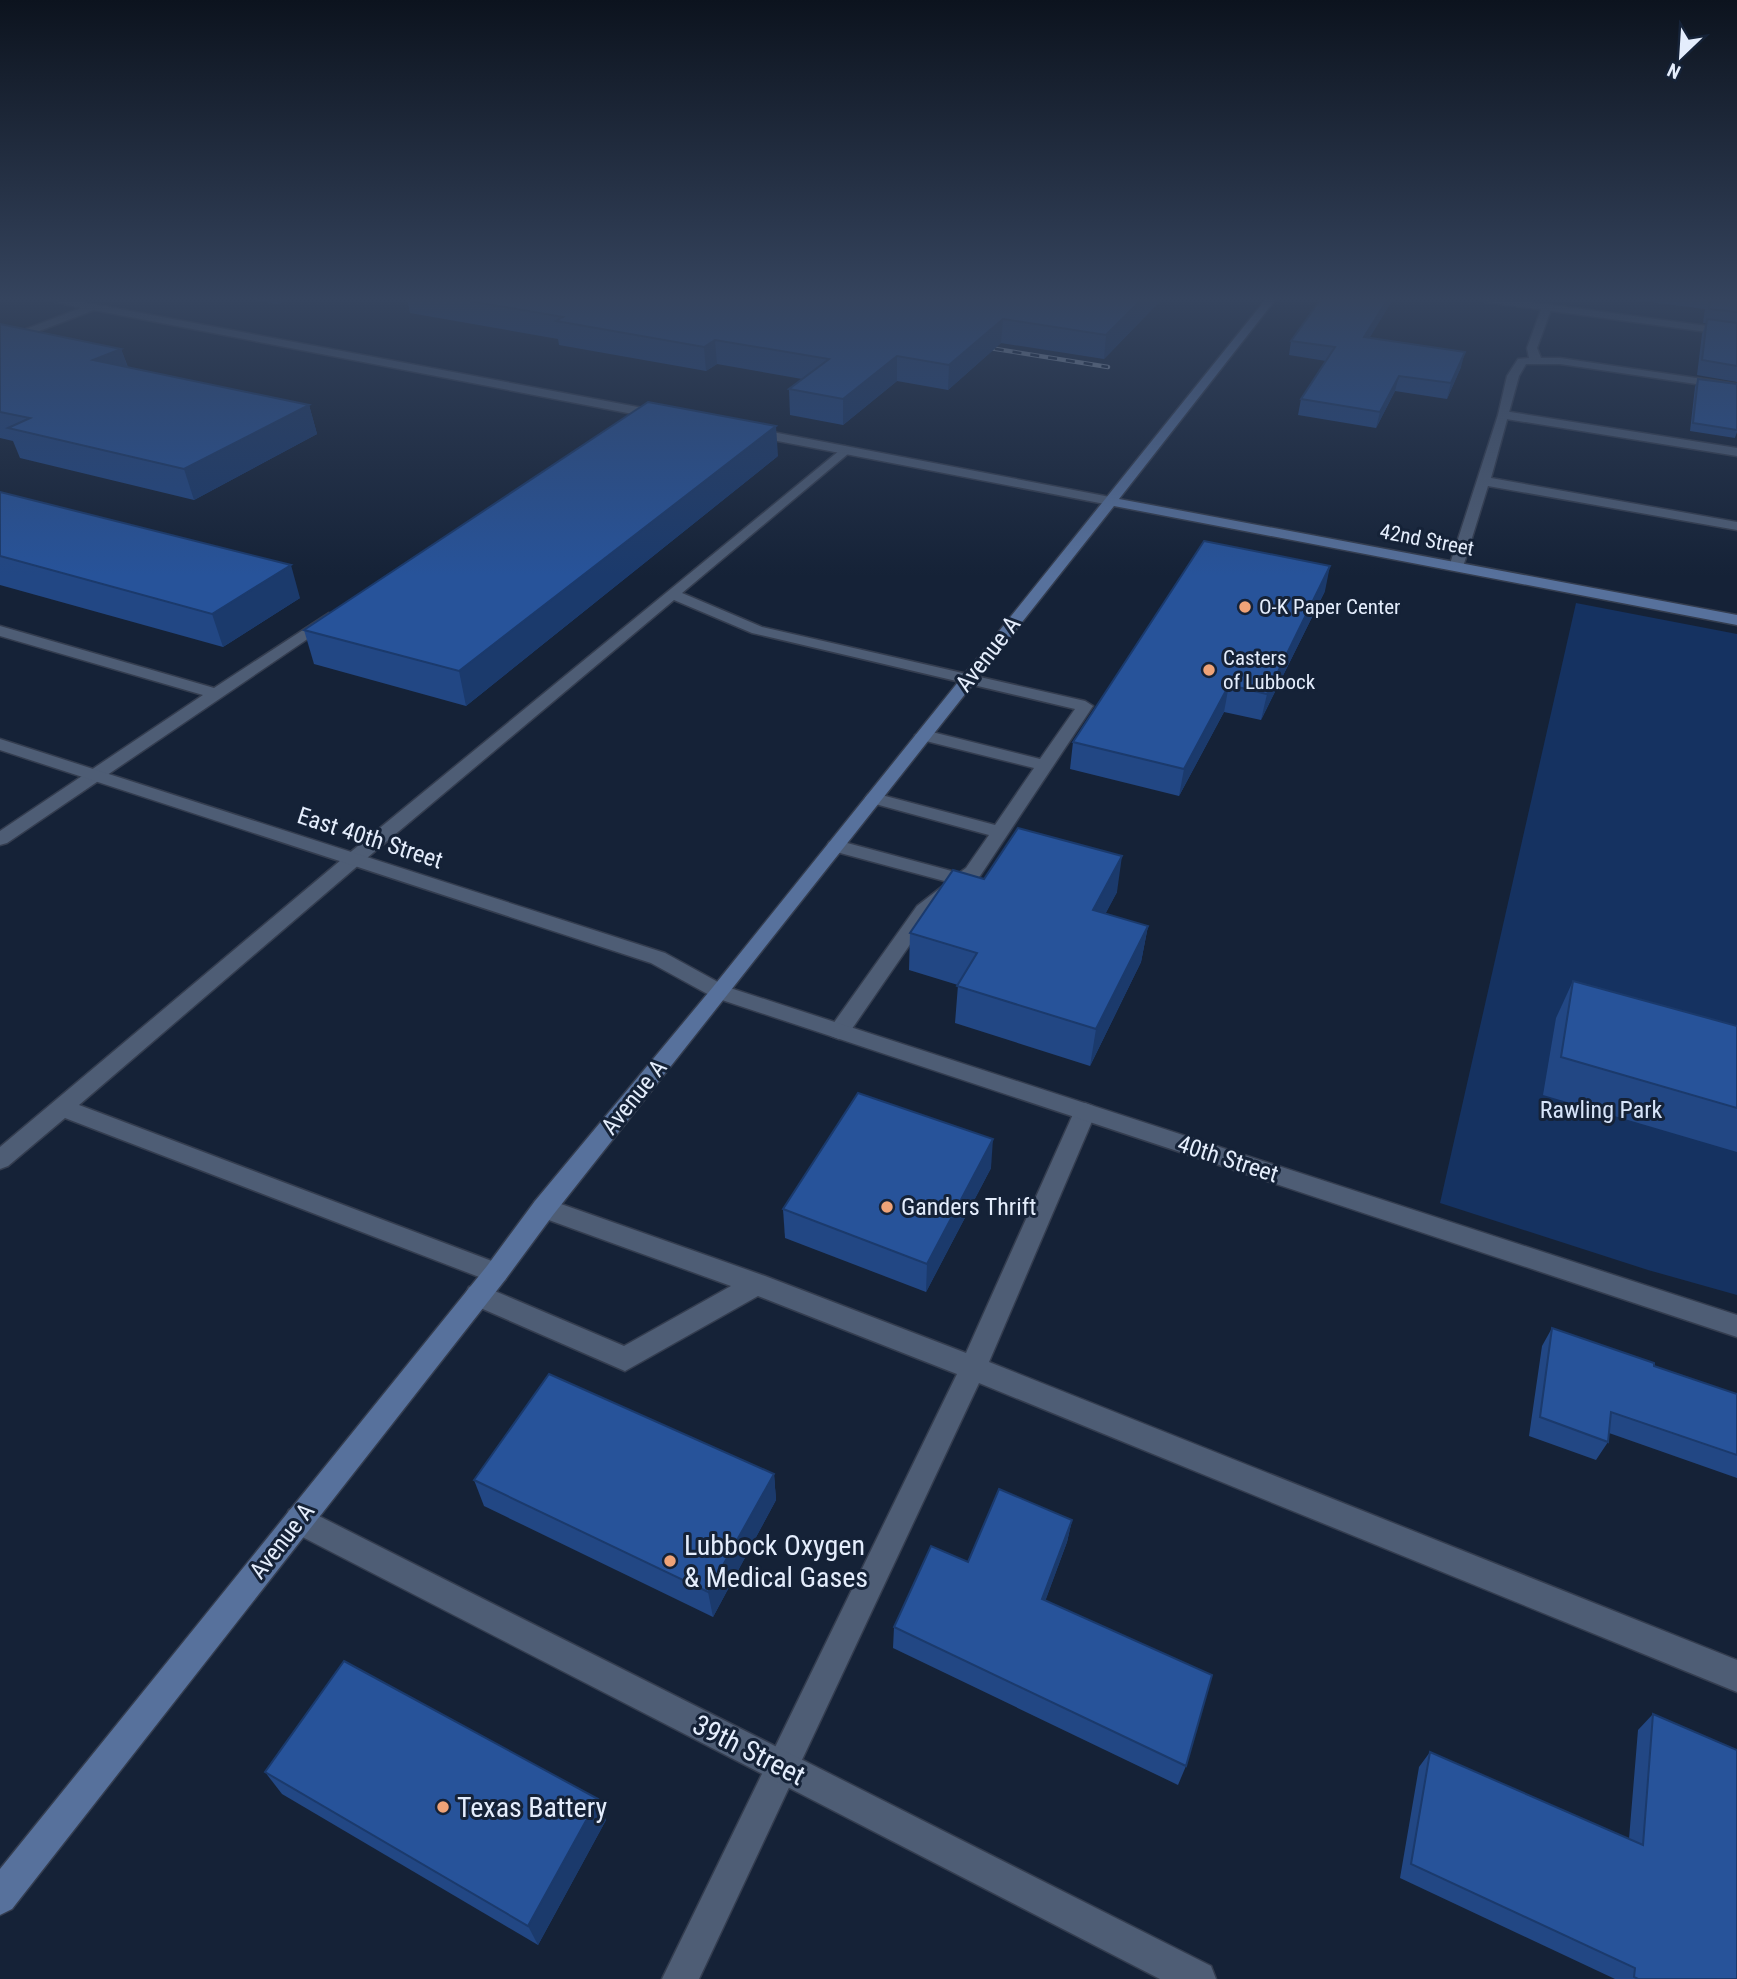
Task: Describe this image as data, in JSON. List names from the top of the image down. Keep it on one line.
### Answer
{"streets":{"main road":["42nd Street","Avenue A"],"street":["East 40th Street","40th Street","39th Street"]},"crossings":[["42nd Street","Avenue A"],["Avenue A","East 40th Street"],["Avenue A","40th Street"],["Avenue A","39th Street"],["East 40th Street","40th Street"]],"parks":["Rawling Park"],"places":["O-K Paper Center","Casters of Lubbock","Ganders Thrift","Lubbock Oxygen & Medical Gases","Texas Battery"],"north":"bottom left"}
